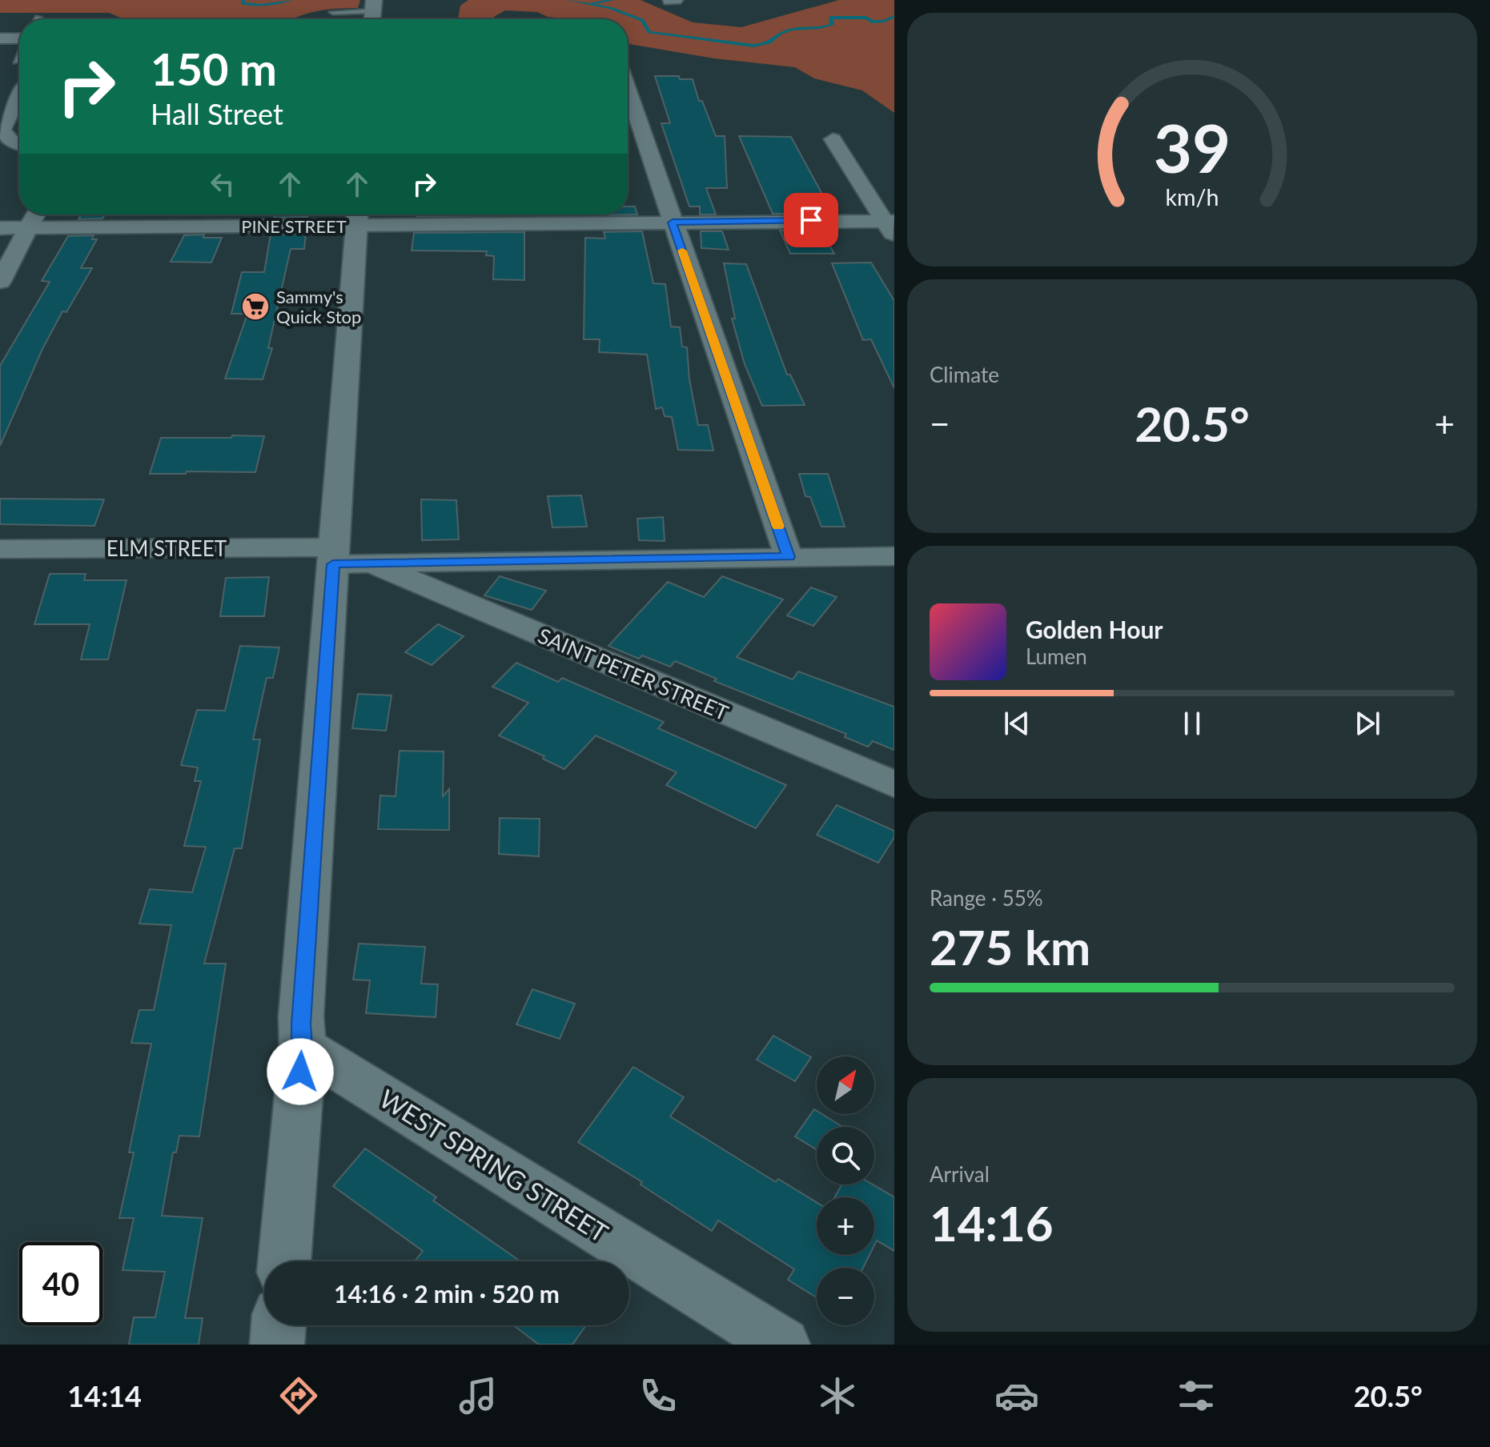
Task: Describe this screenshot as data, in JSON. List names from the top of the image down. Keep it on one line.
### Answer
{"streets":{"street":["PINE STREET","ELM STREET","SAINT PETER STREET","WEST SPRING STREET"]},"crossings":[["ELM STREET","SAINT PETER STREET"]],"places":{"supermarket":["Sammy's Quick Stop"]},"north":"top right","page":{"turn":["150 m","Hall Street"],"tile":["Climate",["Range · 55%","275 km"],["Arrival","14:16"]],"heat":["−","20.5°","+"],"song":["Golden Hour","Lumen"],"map_buttons":["+","−"],"limit":"40","trip":"14:16 · 2 min · 520 m","tabs":["14:14","20.5°"],"gauge":["39","km/h"]}}
